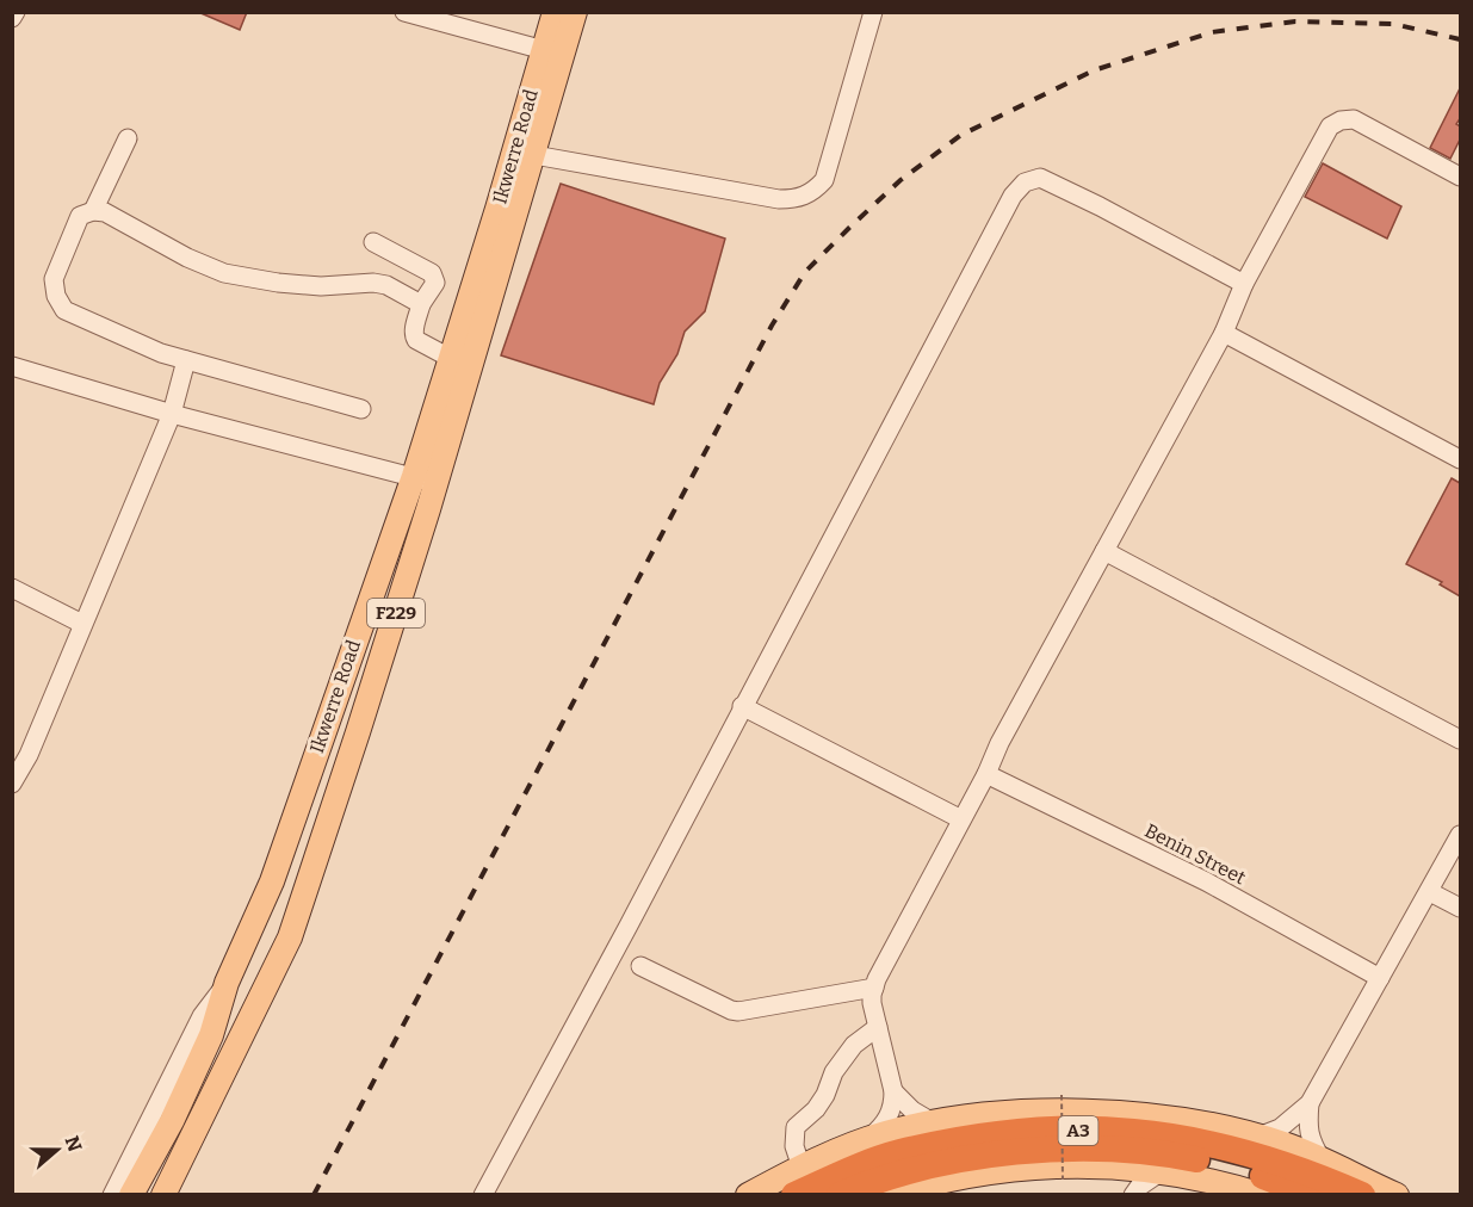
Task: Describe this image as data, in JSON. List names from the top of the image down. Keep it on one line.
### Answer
{"streets":{"highway":["A3"],"main road":["Ikwerre Road","F229"],"street":["Benin Street"]},"crossings":[["Ikwerre Road","F229"]],"north":"right"}
